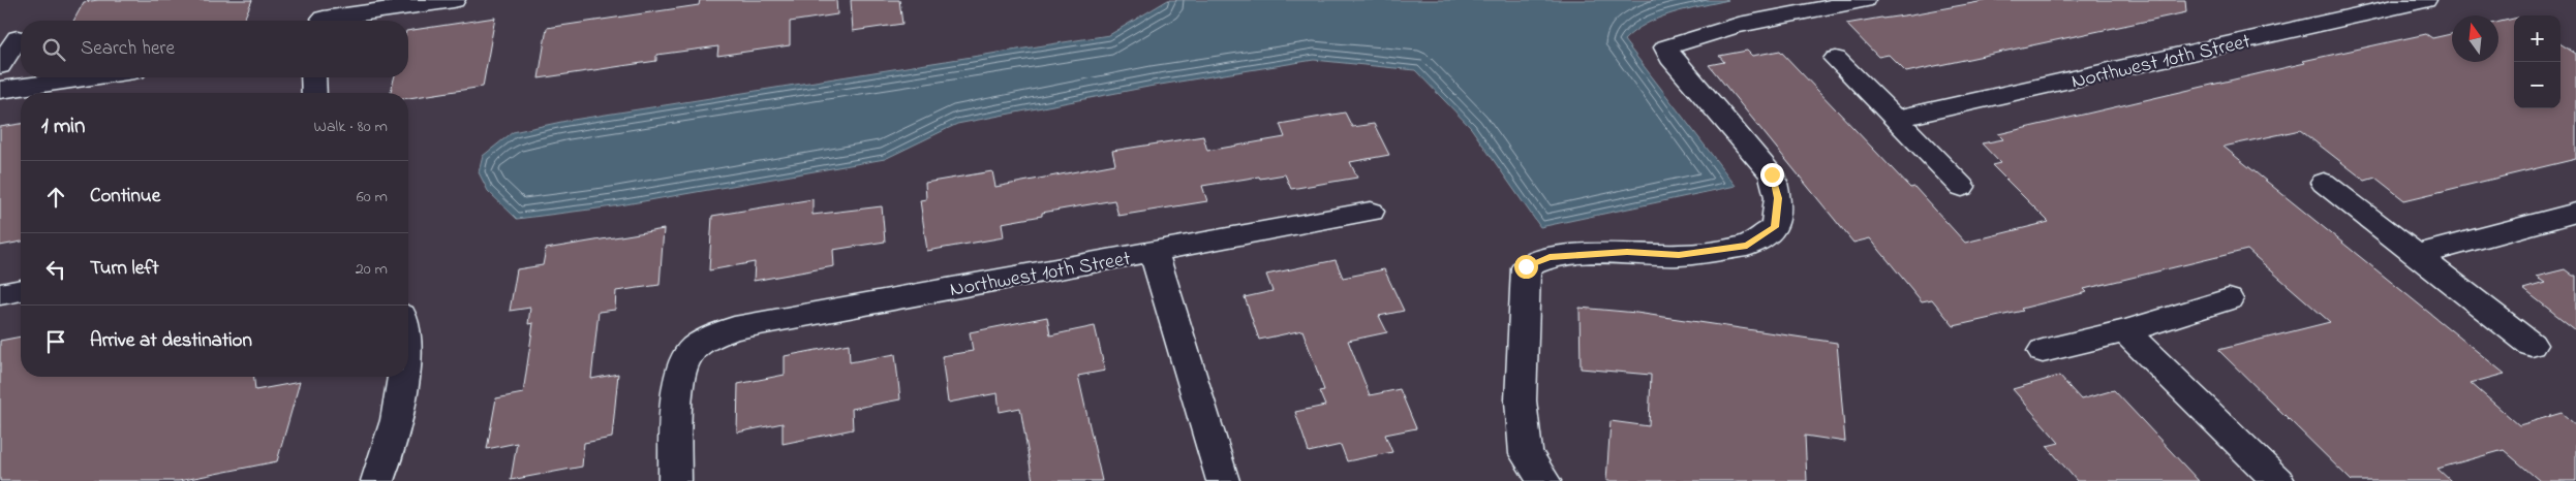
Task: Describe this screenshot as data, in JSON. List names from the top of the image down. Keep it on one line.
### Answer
{"streets":{"street":["Northwest 10th Street"]},"north":"top","page":{"map_buttons":["+","−"],"search":"Search here","heading":["1 min","Walk · 80 m"],"list":[["Continue","60 m"],["Turn left","20 m"],"Arrive at destination"]}}
